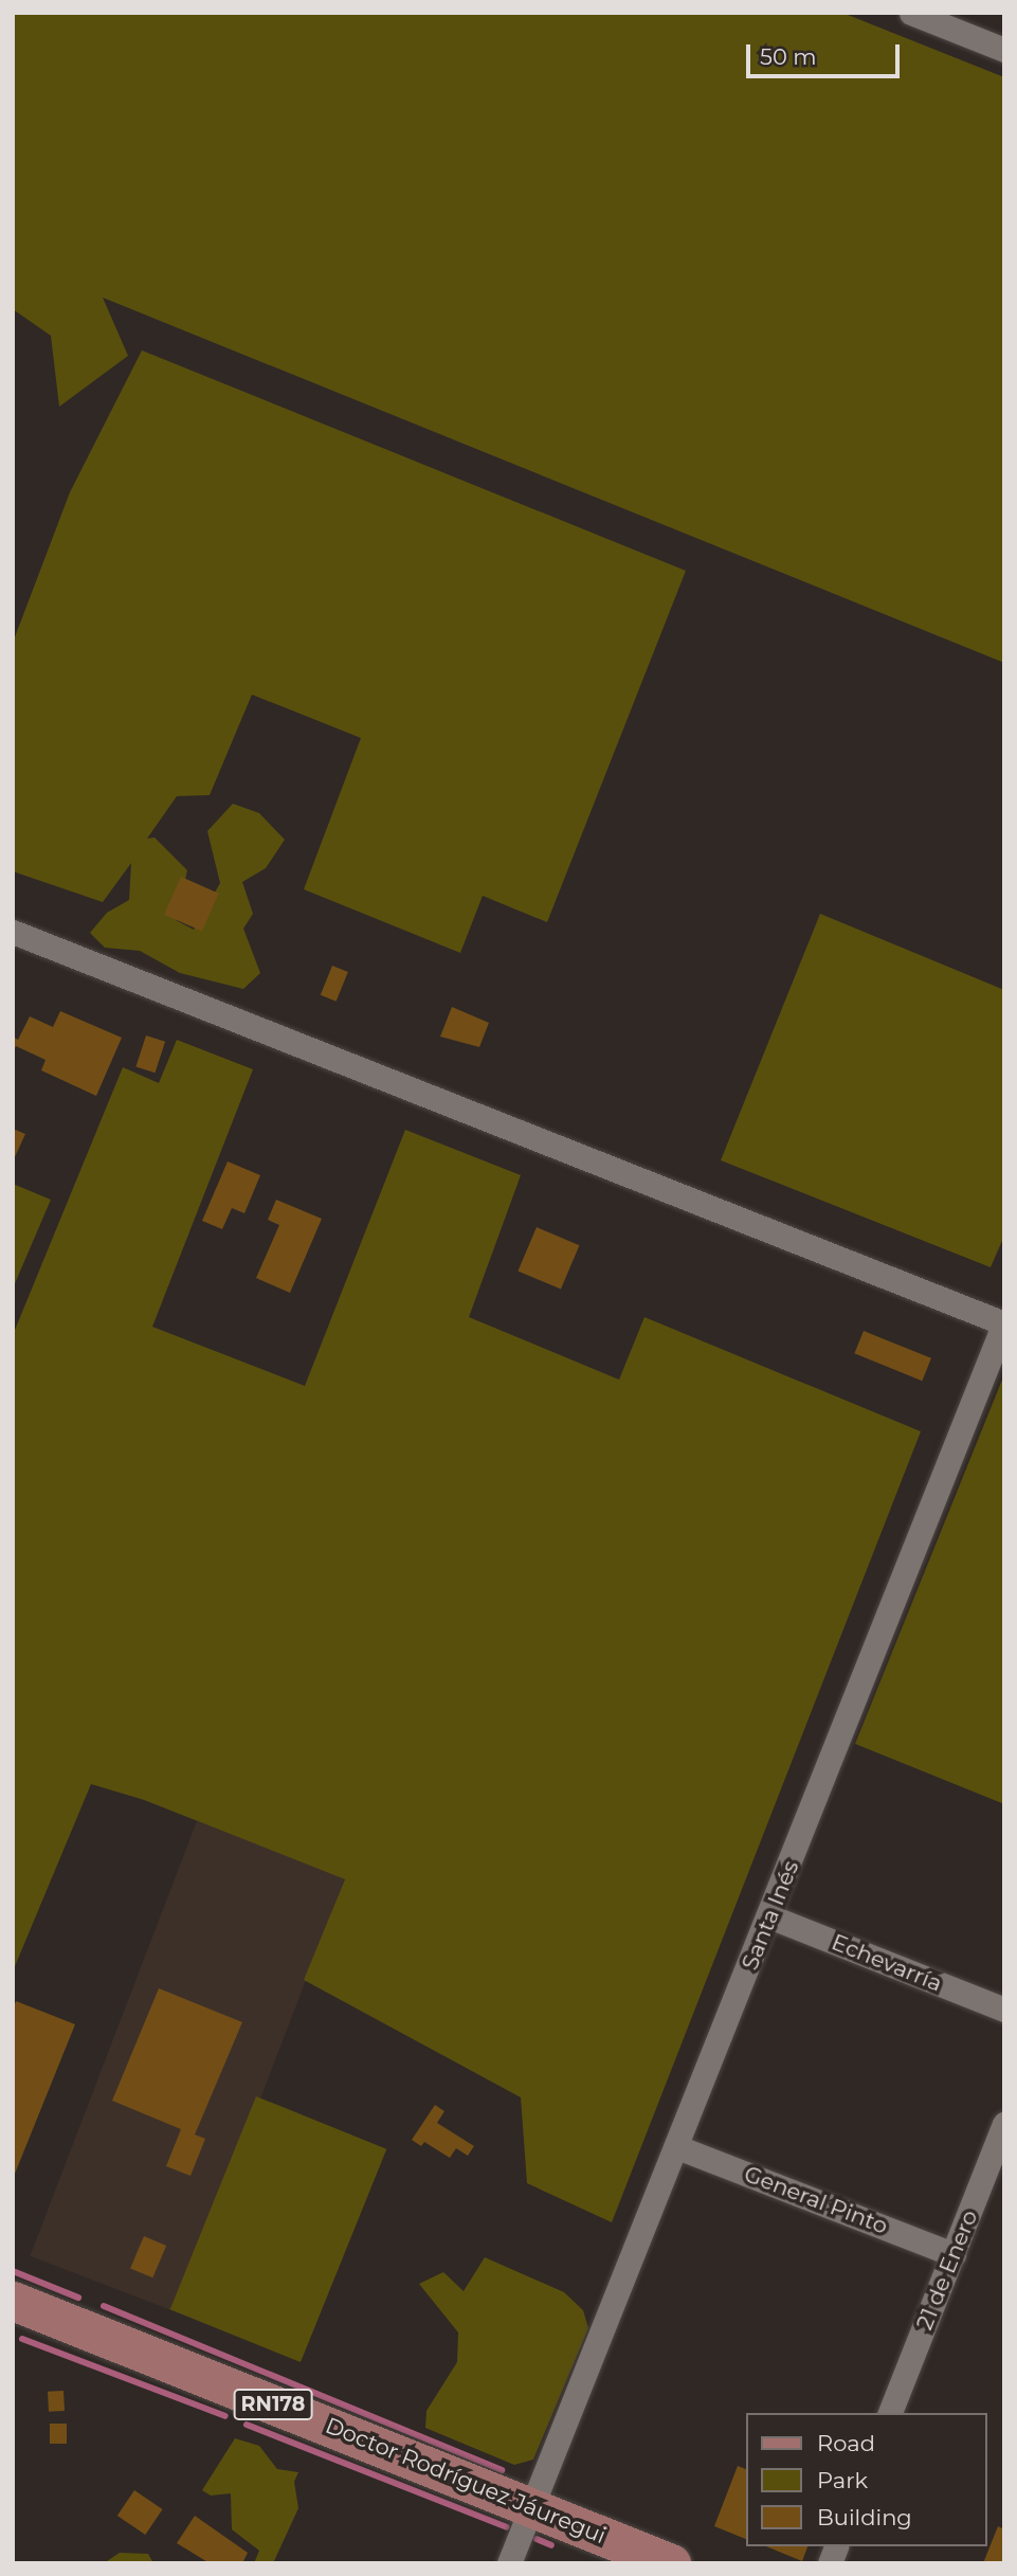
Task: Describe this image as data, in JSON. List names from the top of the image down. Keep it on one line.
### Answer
{"streets":{"main road":["RN178","Doctor Rodríguez Jáuregui"],"street":["Santa Inés","Echevarría","General Pinto","21 de Enero"]},"crossings":[["Santa Inés","Echevarría"],["Santa Inés","General Pinto"],["Santa Inés","Doctor Rodríguez Jáuregui"],["General Pinto","21 de Enero"]],"legend":["Road","Park","Building"],"scale_bar":"50 m"}
